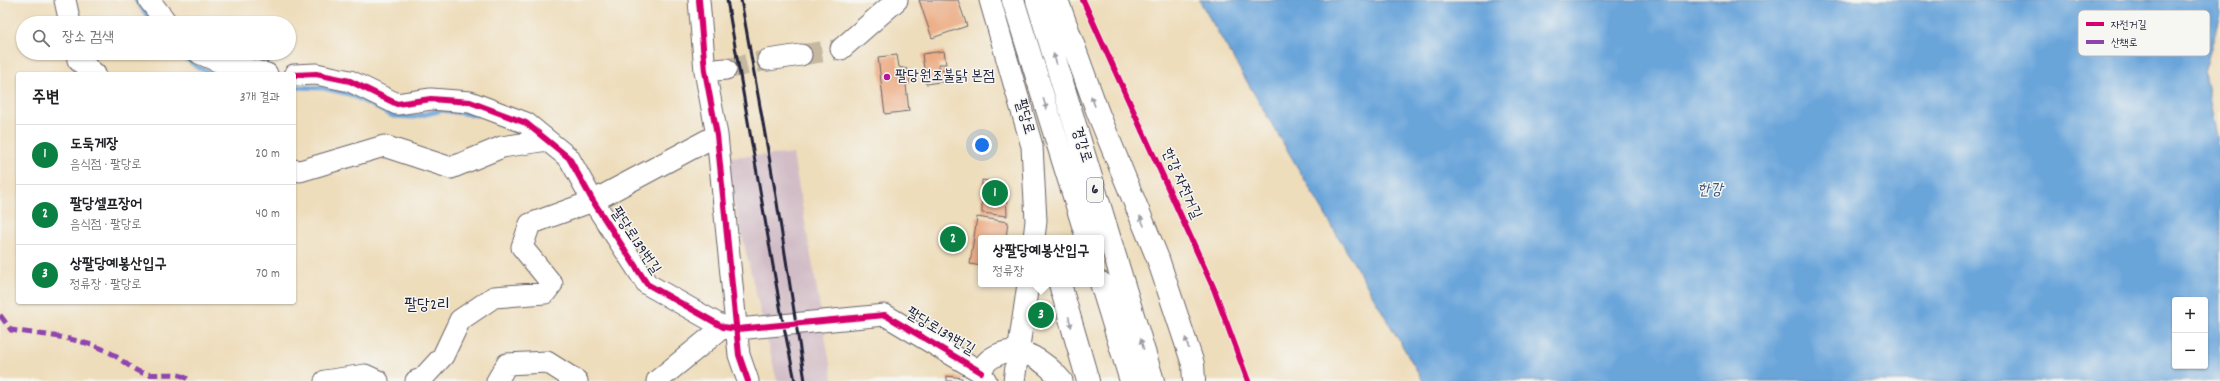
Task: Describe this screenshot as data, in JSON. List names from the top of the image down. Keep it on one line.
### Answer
{"streets":{"highway":["경강로","6"],"street":["팔당로","팔당로139번길"],"cycle path":["한강 자전거길"]},"districts":["팔당2리"],"water":["한강"],"places":["팔당원조불닭 본점"],"legend":["자전거길","산책로"],"page":{"search":"장소 검색","heading":["주변","3개 결과"],"list":[{"mark":"1","name":"도둑게장","note":"음식점 · 팔당로","value":"20 m"},{"mark":"2","name":"팔당셀프장어","note":"음식점 · 팔당로","value":"40 m"},{"mark":"3","name":"상팔당예봉산입구","note":"정류장 · 팔당로","value":"70 m"}],"pins":["1","2","3"],"popup":["상팔당예봉산입구","정류장"],"map_buttons":["+","−"]}}
